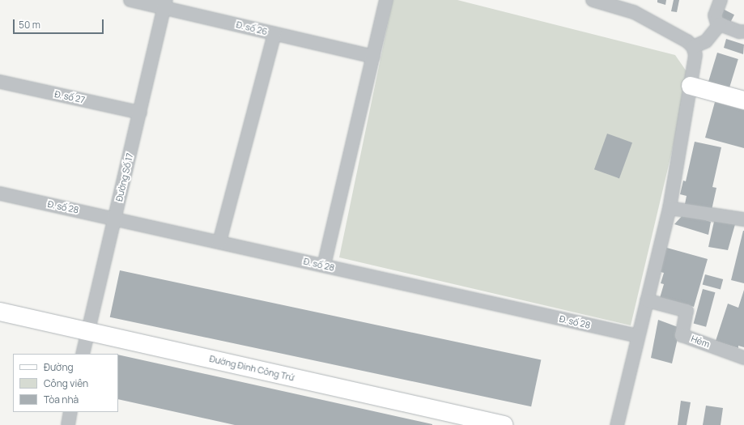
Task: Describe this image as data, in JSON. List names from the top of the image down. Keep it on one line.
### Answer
{"streets":{"street":["Đ. số 26","Đ. số 27","Đường Số 17","Đ. số 28","Hẻm","Đường Đinh Công Trứ"]},"crossings":[["Đ. số 26","Đường Số 17"],["Đ. số 27","Đường Số 17"],["Đường Số 17","Đ. số 28"],["Đường Số 17","Đường Đinh Công Trứ"]],"legend":["Đường","Công viên","Tòa nhà"],"scale_bar":"50 m"}
